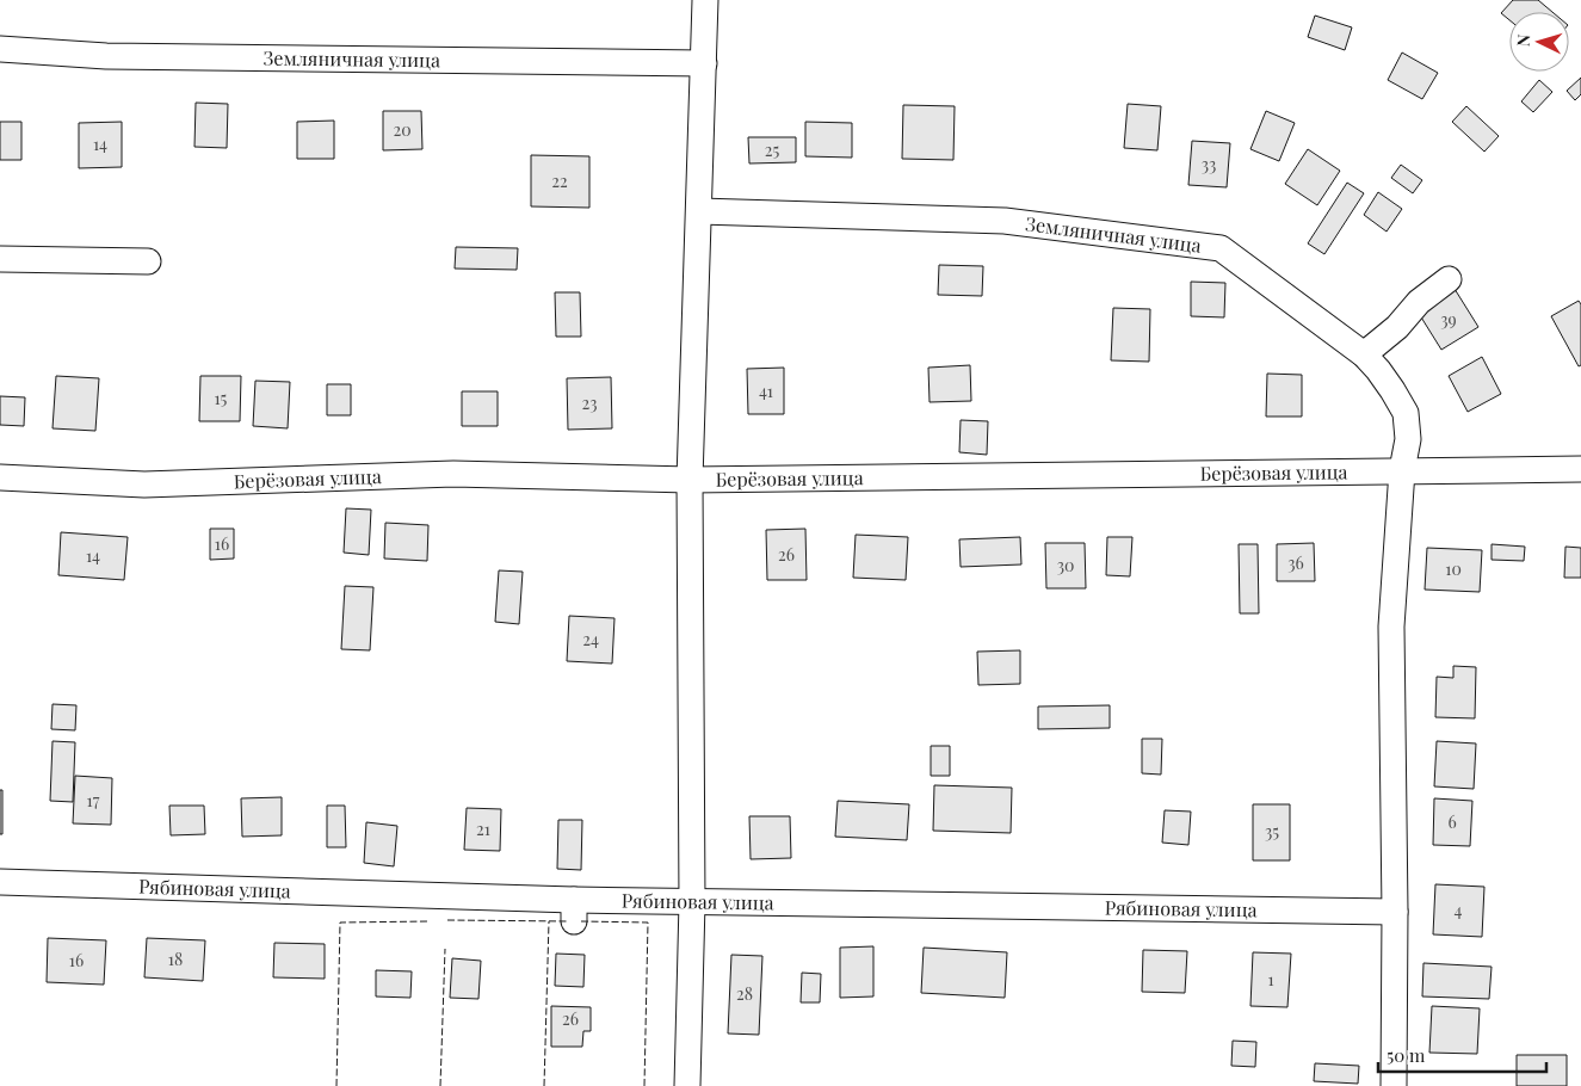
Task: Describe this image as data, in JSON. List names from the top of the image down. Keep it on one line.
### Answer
{"streets":{"street":["Земляничная улица","Берёзовая улица","Рябиновая улица"]},"crossings":[["Земляничная улица","Берёзовая улица"],["Земляничная улица","Рябиновая улица"]],"house_numbers":["20","14","25","33","22","39","41","15","23","16","26","14","36","30","10","24","17","6","21","35","4","18","16","1","28","26"],"scale_bar":"50 m","north":"left"}
